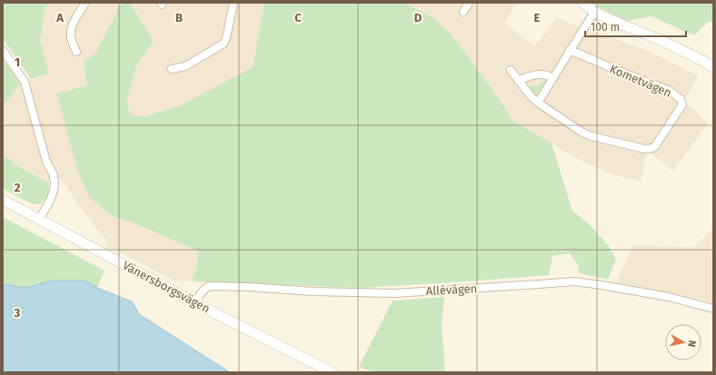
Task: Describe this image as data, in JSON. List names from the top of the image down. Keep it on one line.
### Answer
{"streets":{"main road":["Vänersborgsvägen"],"street":["Kometvägen","Allévägen"]},"crossings":[["Vänersborgsvägen","Allévägen"]],"scale_bar":"100 m","north":"right","grid":{"columns":["A","B","C","D","E"],"rows":["1","2","3"]}}
